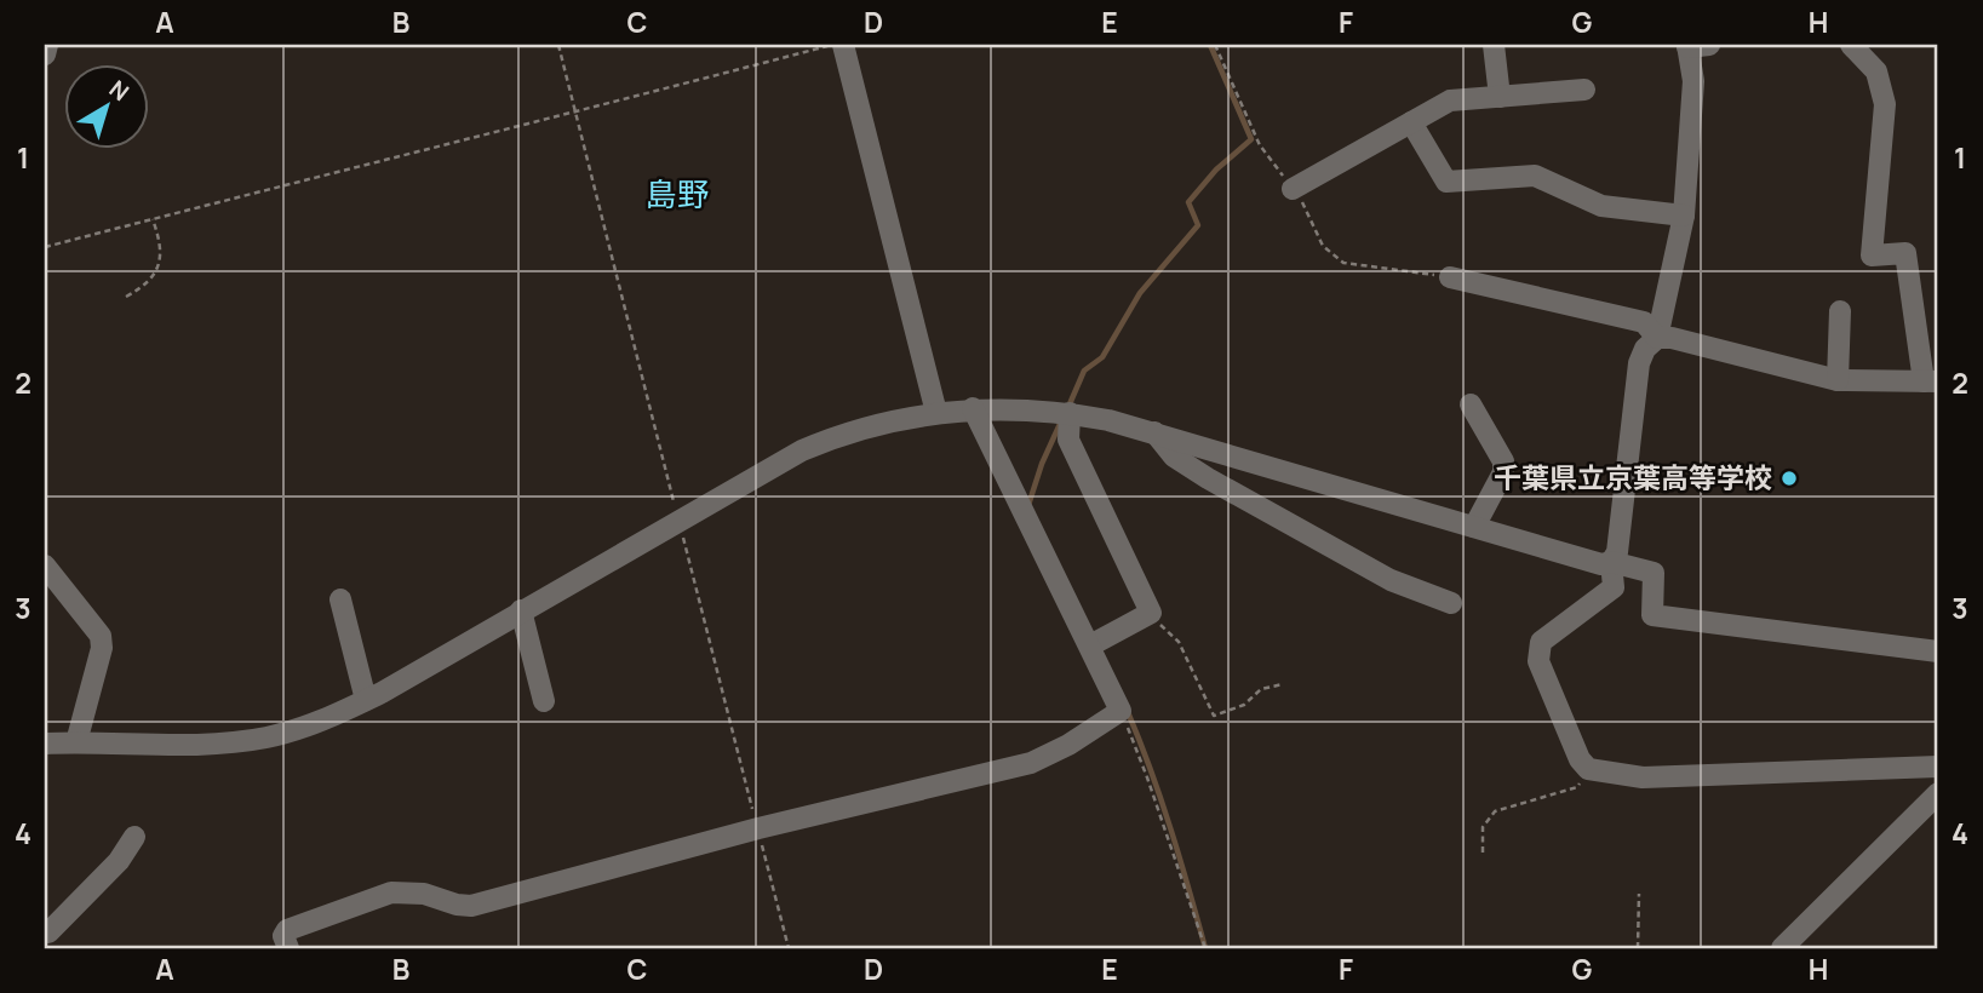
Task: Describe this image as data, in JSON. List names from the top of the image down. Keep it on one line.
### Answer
{"districts":["島野"],"places":["千葉県立京葉高等学校"],"north":"top right","grid":{"columns":["A","B","C","D","E","F","G","H"],"rows":["1","2","3","4"]}}
